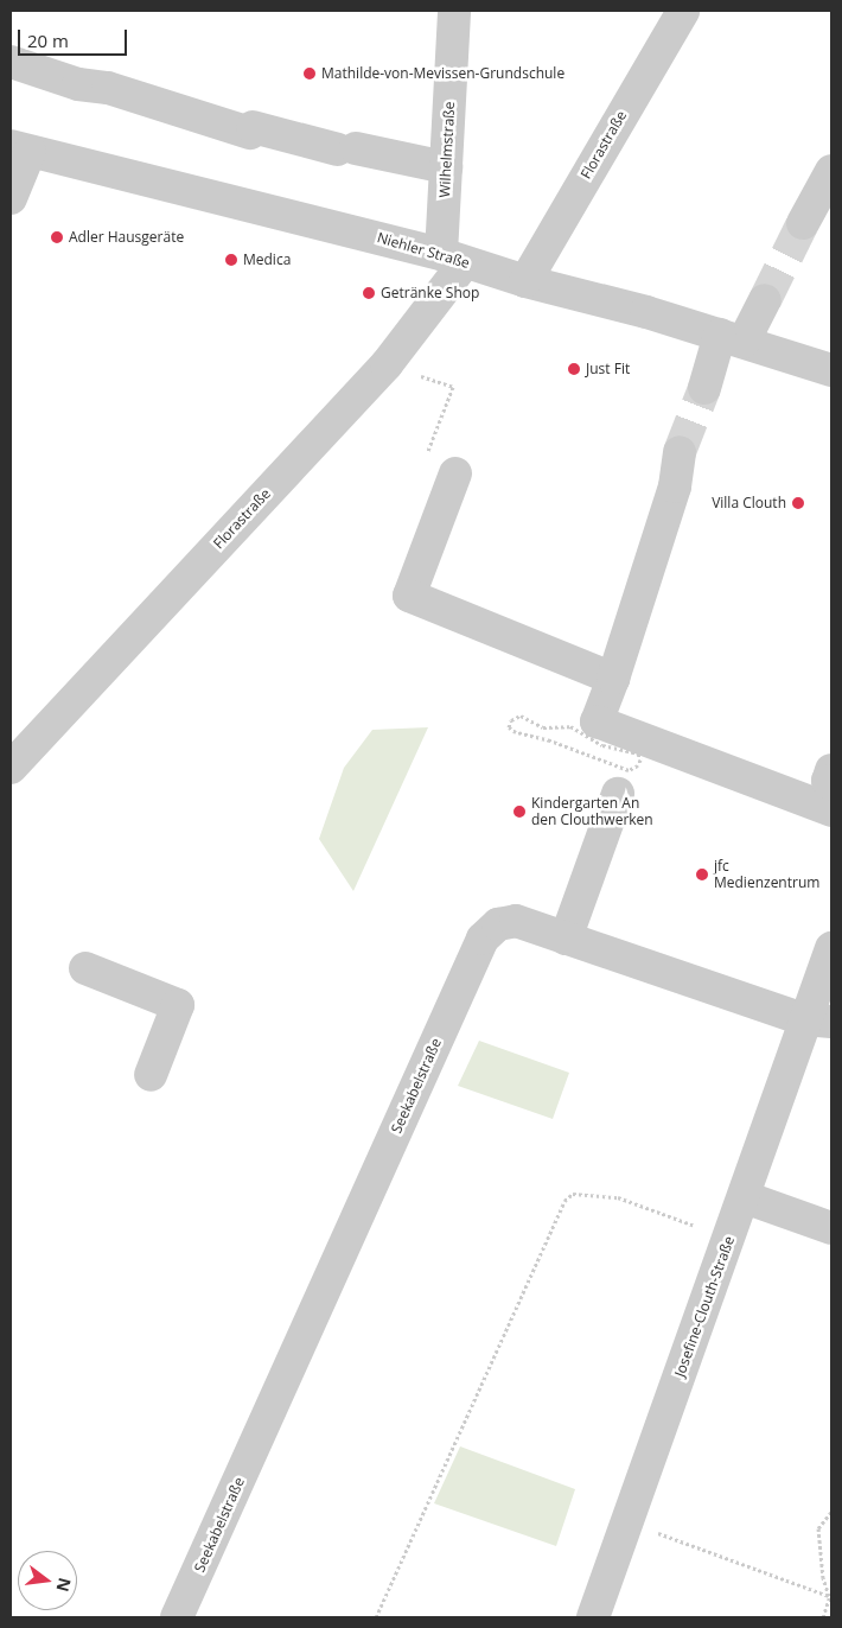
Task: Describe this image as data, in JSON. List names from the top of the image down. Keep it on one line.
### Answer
{"streets":{"street":["Florastraße","Wilhelmstraße","Niehler Straße","Seekabelstraße","Josefine-Clouth-Straße"]},"crossings":[["Florastraße","Wilhelmstraße"],["Florastraße","Niehler Straße"],["Wilhelmstraße","Niehler Straße"],["Seekabelstraße","Josefine-Clouth-Straße"]],"places":["Mathilde-von-Mevissen-Grundschule","Adler Hausgeräte","Medica","Getränke Shop","Just Fit","Villa Clouth","Kindergarten An den Clouthwerken","jfc Medienzentrum"],"scale_bar":"20 m","north":"right"}
